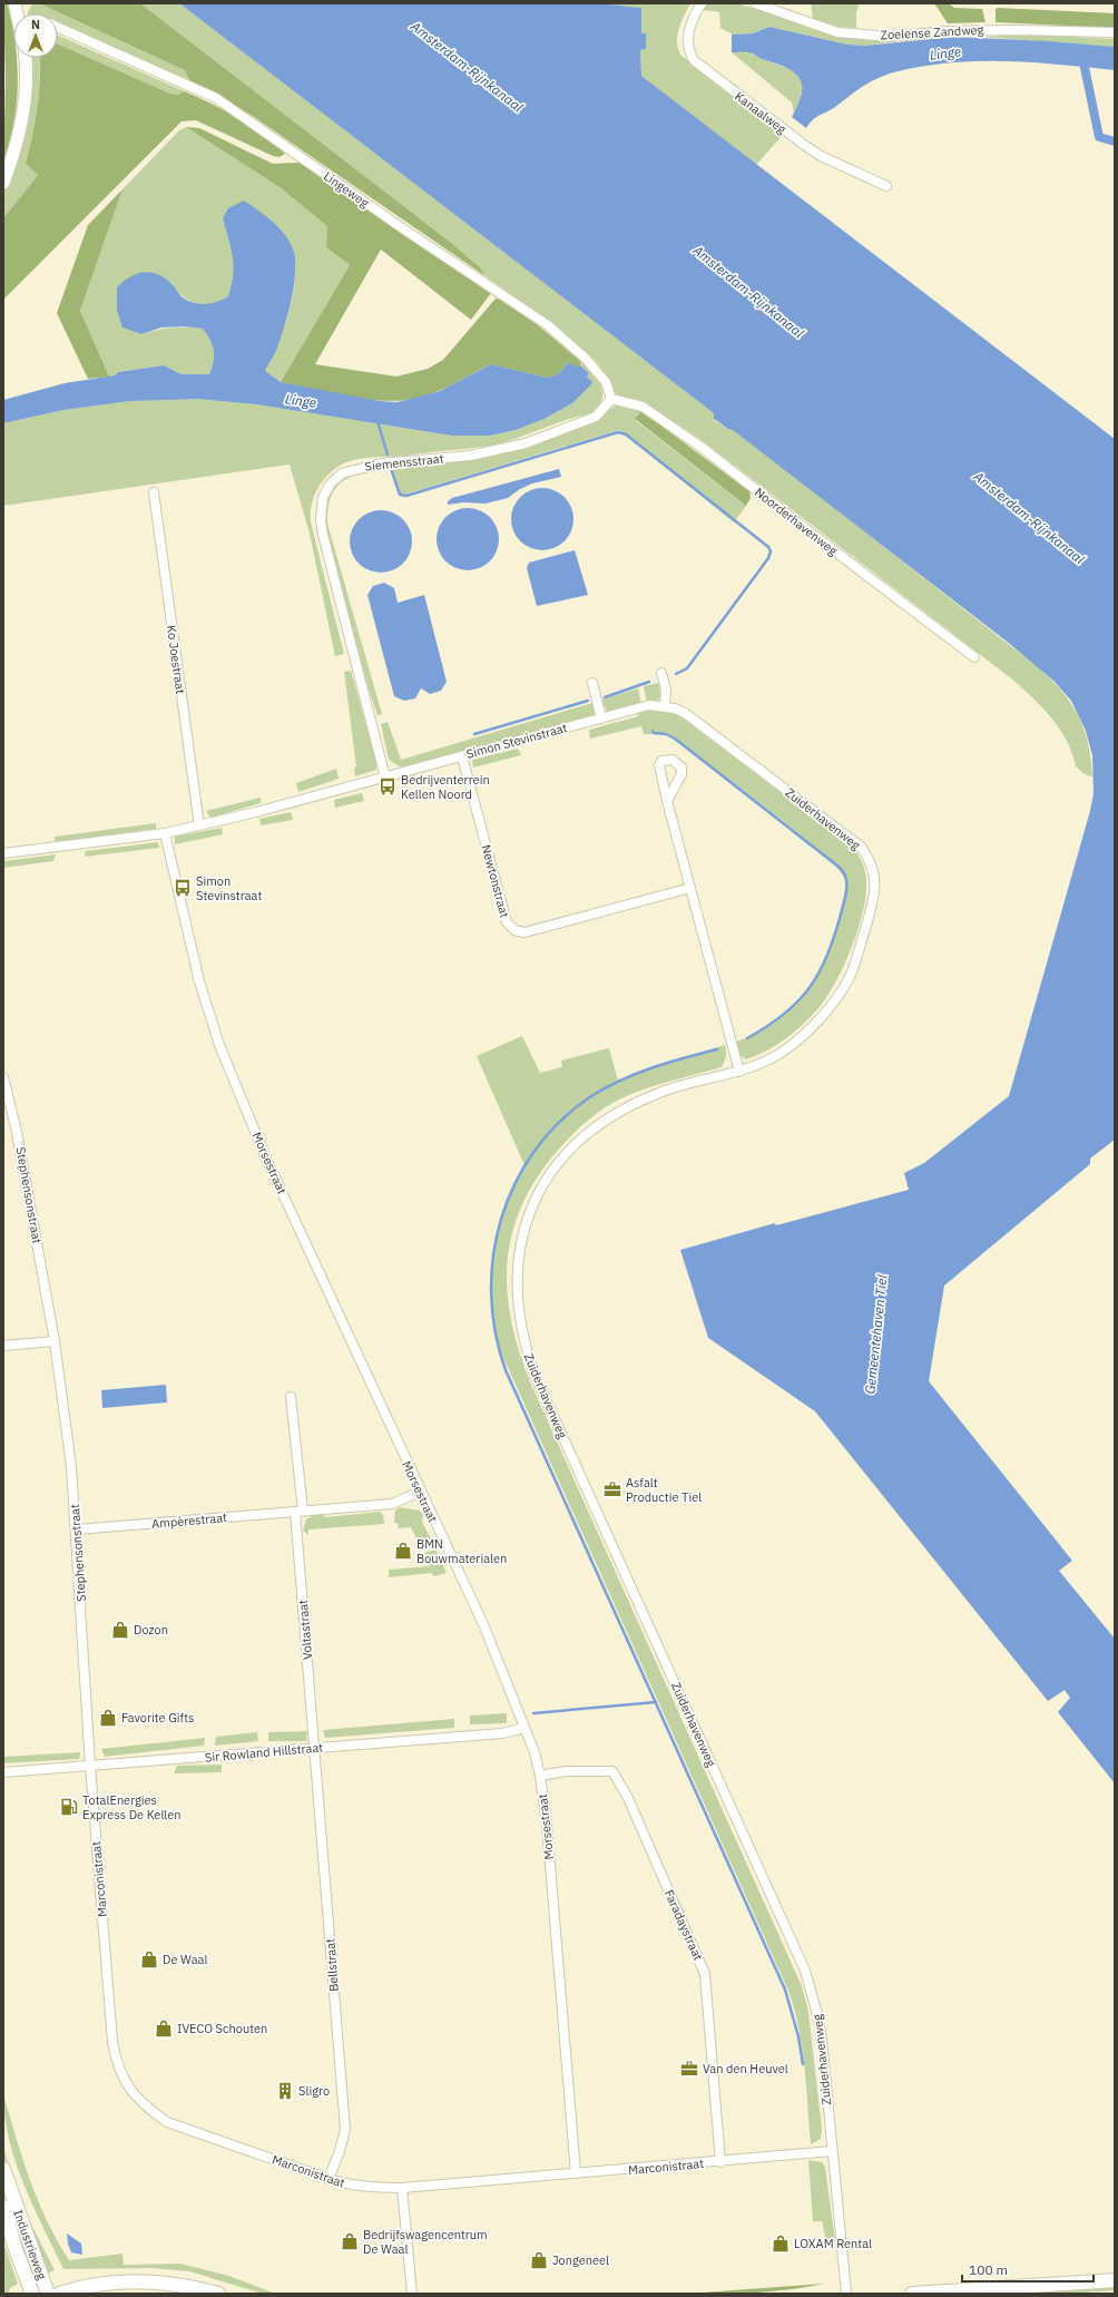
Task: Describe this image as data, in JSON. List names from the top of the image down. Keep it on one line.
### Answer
{"streets":{"main road":["Industrieweg"],"street":["Zoelense Zandweg","Kanaalweg","Lingeweg","Siemensstraat","Noorderhavenweg","Ko Joestraat","Simon Stevinstraat","Zuiderhavenweg","Newtonstraat","Morsestraat","Stephensonstraat","Ampèrestraat","Voltastraat","Sir Rowland Hillstraat","Marconistraat","Faradaystraat","Bellstraat"]},"crossings":[["Lingeweg","Siemensstraat"],["Lingeweg","Noorderhavenweg"],["Siemensstraat","Noorderhavenweg"],["Siemensstraat","Simon Stevinstraat"],["Ko Joestraat","Simon Stevinstraat"],["Simon Stevinstraat","Zuiderhavenweg"],["Simon Stevinstraat","Newtonstraat"],["Simon Stevinstraat","Morsestraat"],["Zuiderhavenweg","Marconistraat"],["Morsestraat","Ampèrestraat"],["Morsestraat","Sir Rowland Hillstraat"],["Morsestraat","Marconistraat"],["Morsestraat","Faradaystraat"],["Stephensonstraat","Ampèrestraat"],["Stephensonstraat","Sir Rowland Hillstraat"],["Stephensonstraat","Marconistraat"],["Ampèrestraat","Voltastraat"],["Voltastraat","Sir Rowland Hillstraat"],["Voltastraat","Bellstraat"],["Sir Rowland Hillstraat","Marconistraat"],["Sir Rowland Hillstraat","Bellstraat"],["Marconistraat","Faradaystraat"],["Marconistraat","Bellstraat"]],"water":["Linge","Amsterdam-Rijnkanaal","Gemeentehaven Tiel"],"places":{"bus stop":["Bedrijventerrein Kellen Noord","Simon Stevinstraat"],"office":["Asfalt Productie Tiel","Van den Heuvel"],"shop":["BMN Bouwmaterialen","Dozon","Favorite Gifts","De Waal","IVECO Schouten","Bedrijfswagencentrum De Waal","LOXAM Rental","Jongeneel"],"fuel station":["TotalEnergies Express De Kellen"],"building":["Sligro"]},"scale_bar":"100 m","north":"top"}
